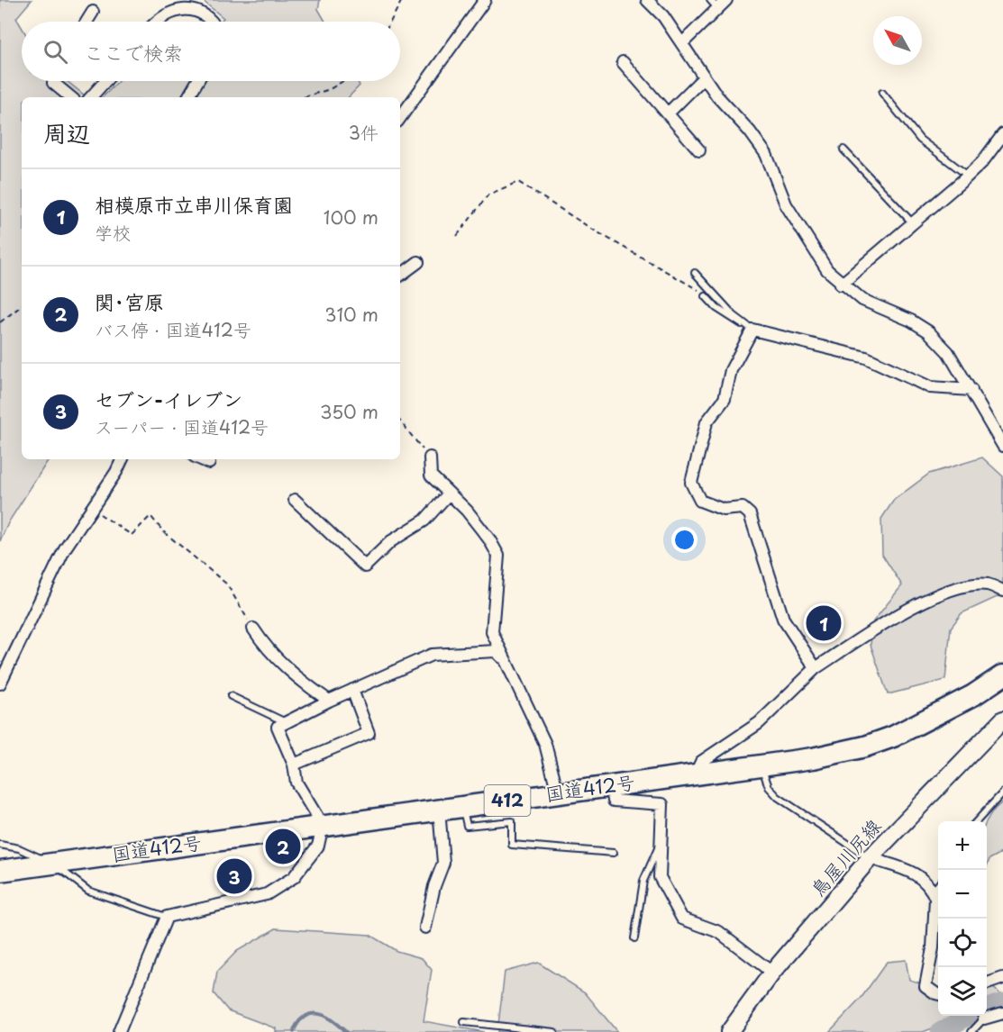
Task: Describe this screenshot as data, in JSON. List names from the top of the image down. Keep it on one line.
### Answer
{"streets":{"highway":["国道412号","412"],"main road":["鳥屋川尻線"]},"north":"top left","page":{"search":"ここで検索","heading":["周辺","3件"],"list":[{"mark":"1","name":"相模原市立串川保育園","note":"学校","value":"100 m"},{"mark":"2","name":"関･宮原","note":"バス停 · 国道412号","value":"310 m"},{"mark":"3","name":"セブン-イレブン","note":"スーパー · 国道412号","value":"350 m"}],"pins":["1","2","3"],"map_buttons":["+","−"]}}
